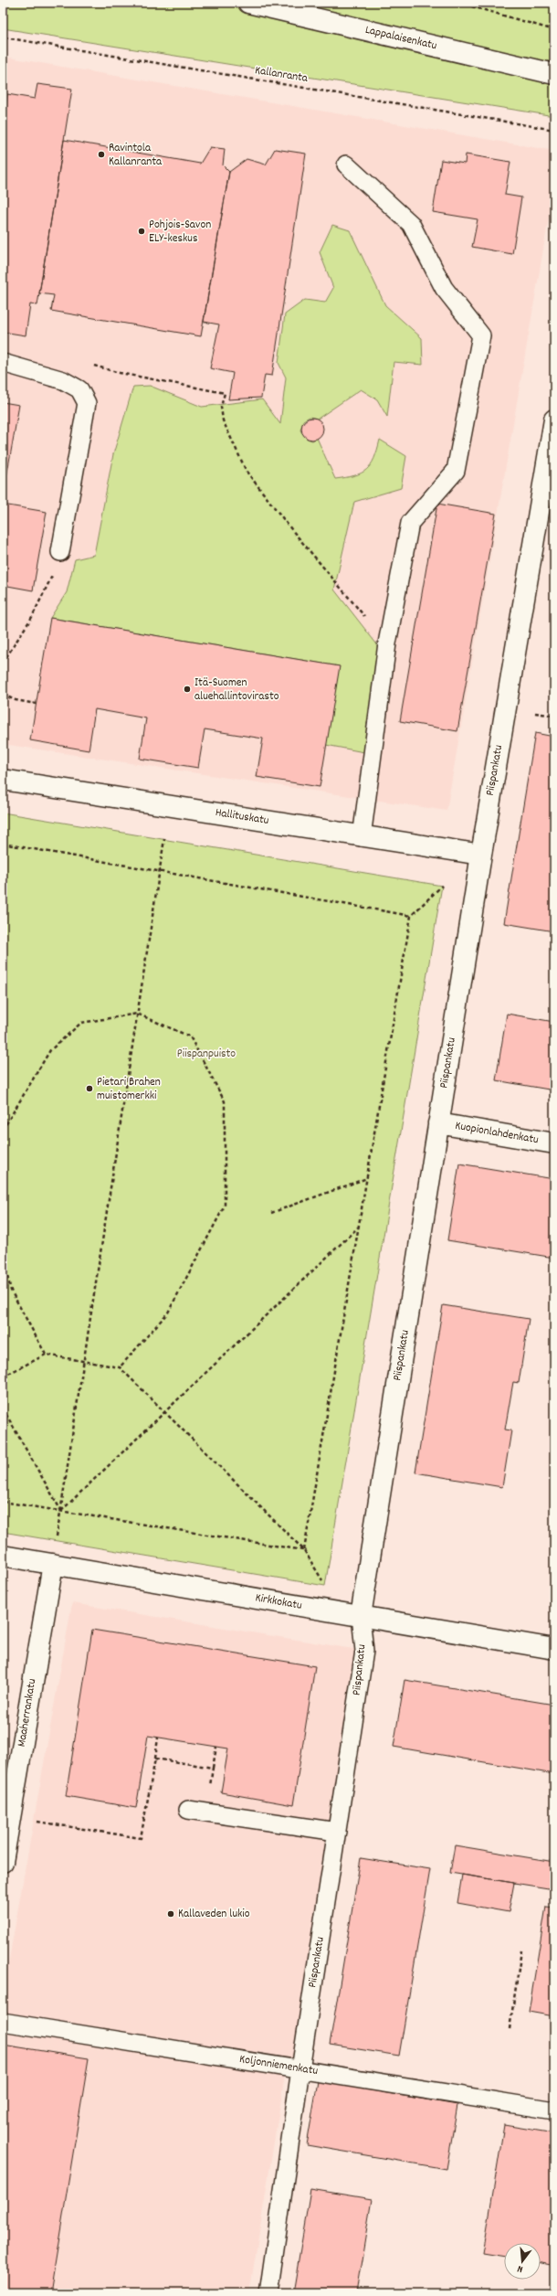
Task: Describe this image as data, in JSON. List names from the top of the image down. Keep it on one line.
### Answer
{"streets":{"street":["Lappalaisenkatu","Piispankatu","Hallituskatu","Kuopionlahdenkatu","Kirkkokatu","Maaherrankatu"],"lane":["Koljonniemenkatu"],"path":["Kallanranta"]},"crossings":[["Piispankatu","Hallituskatu"],["Piispankatu","Kuopionlahdenkatu"],["Piispankatu","Kirkkokatu"],["Piispankatu","Koljonniemenkatu"],["Kirkkokatu","Maaherrankatu"]],"parks":["Piispanpuisto"],"places":["Ravintola Kallanranta","Pohjois-Savon ELY-keskus","Itä-Suomen aluehallintovirasto","Pietari Brahen muistomerkki","Kallaveden lukio"],"north":"bottom"}
